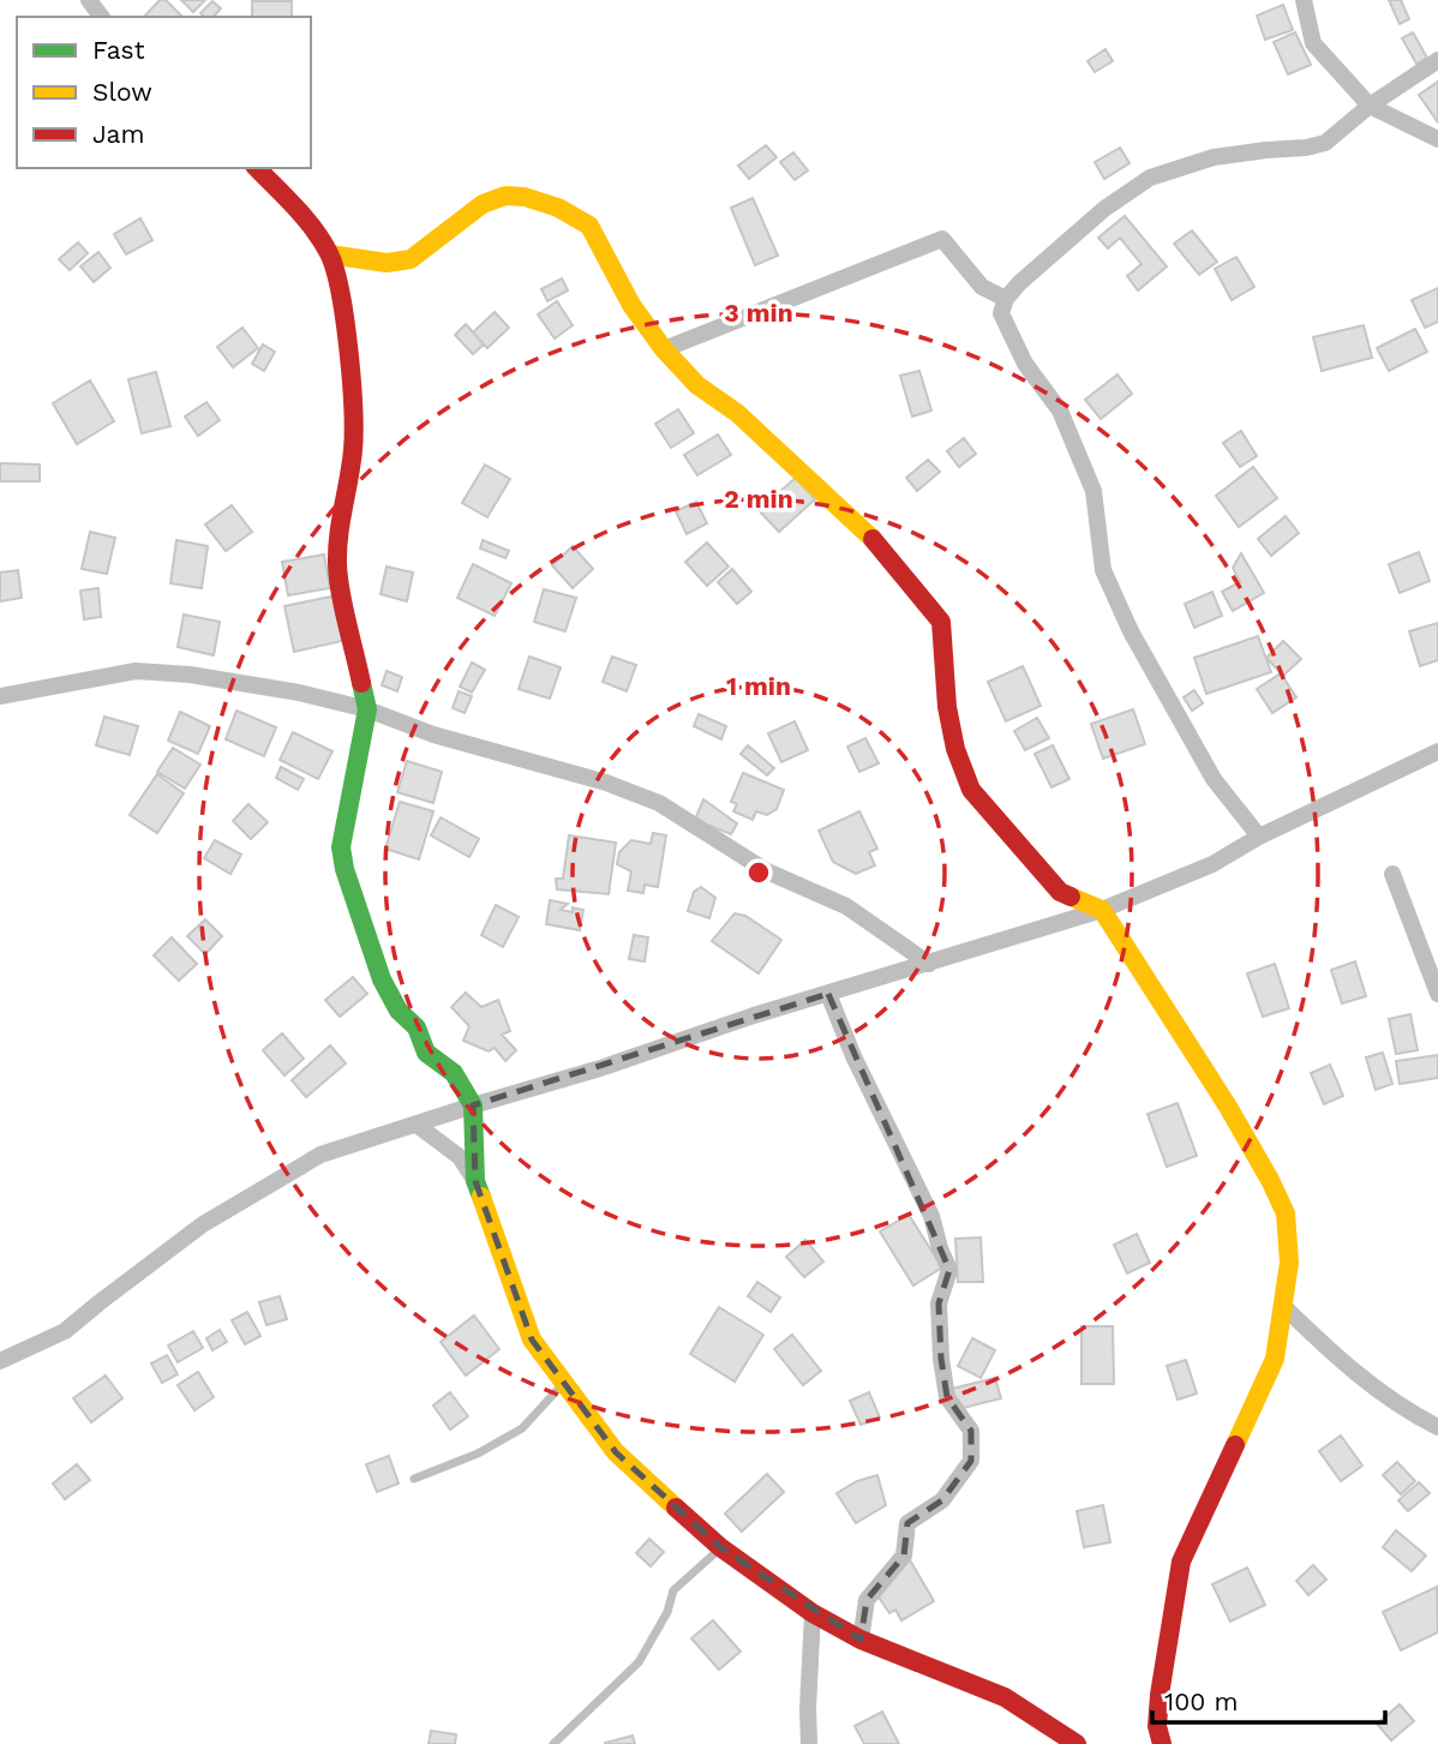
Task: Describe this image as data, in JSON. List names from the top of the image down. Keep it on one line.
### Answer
{"legend":["Fast","Slow","Jam"],"scale_bar":"100 m","rings":["3 min","2 min","1 min"]}
